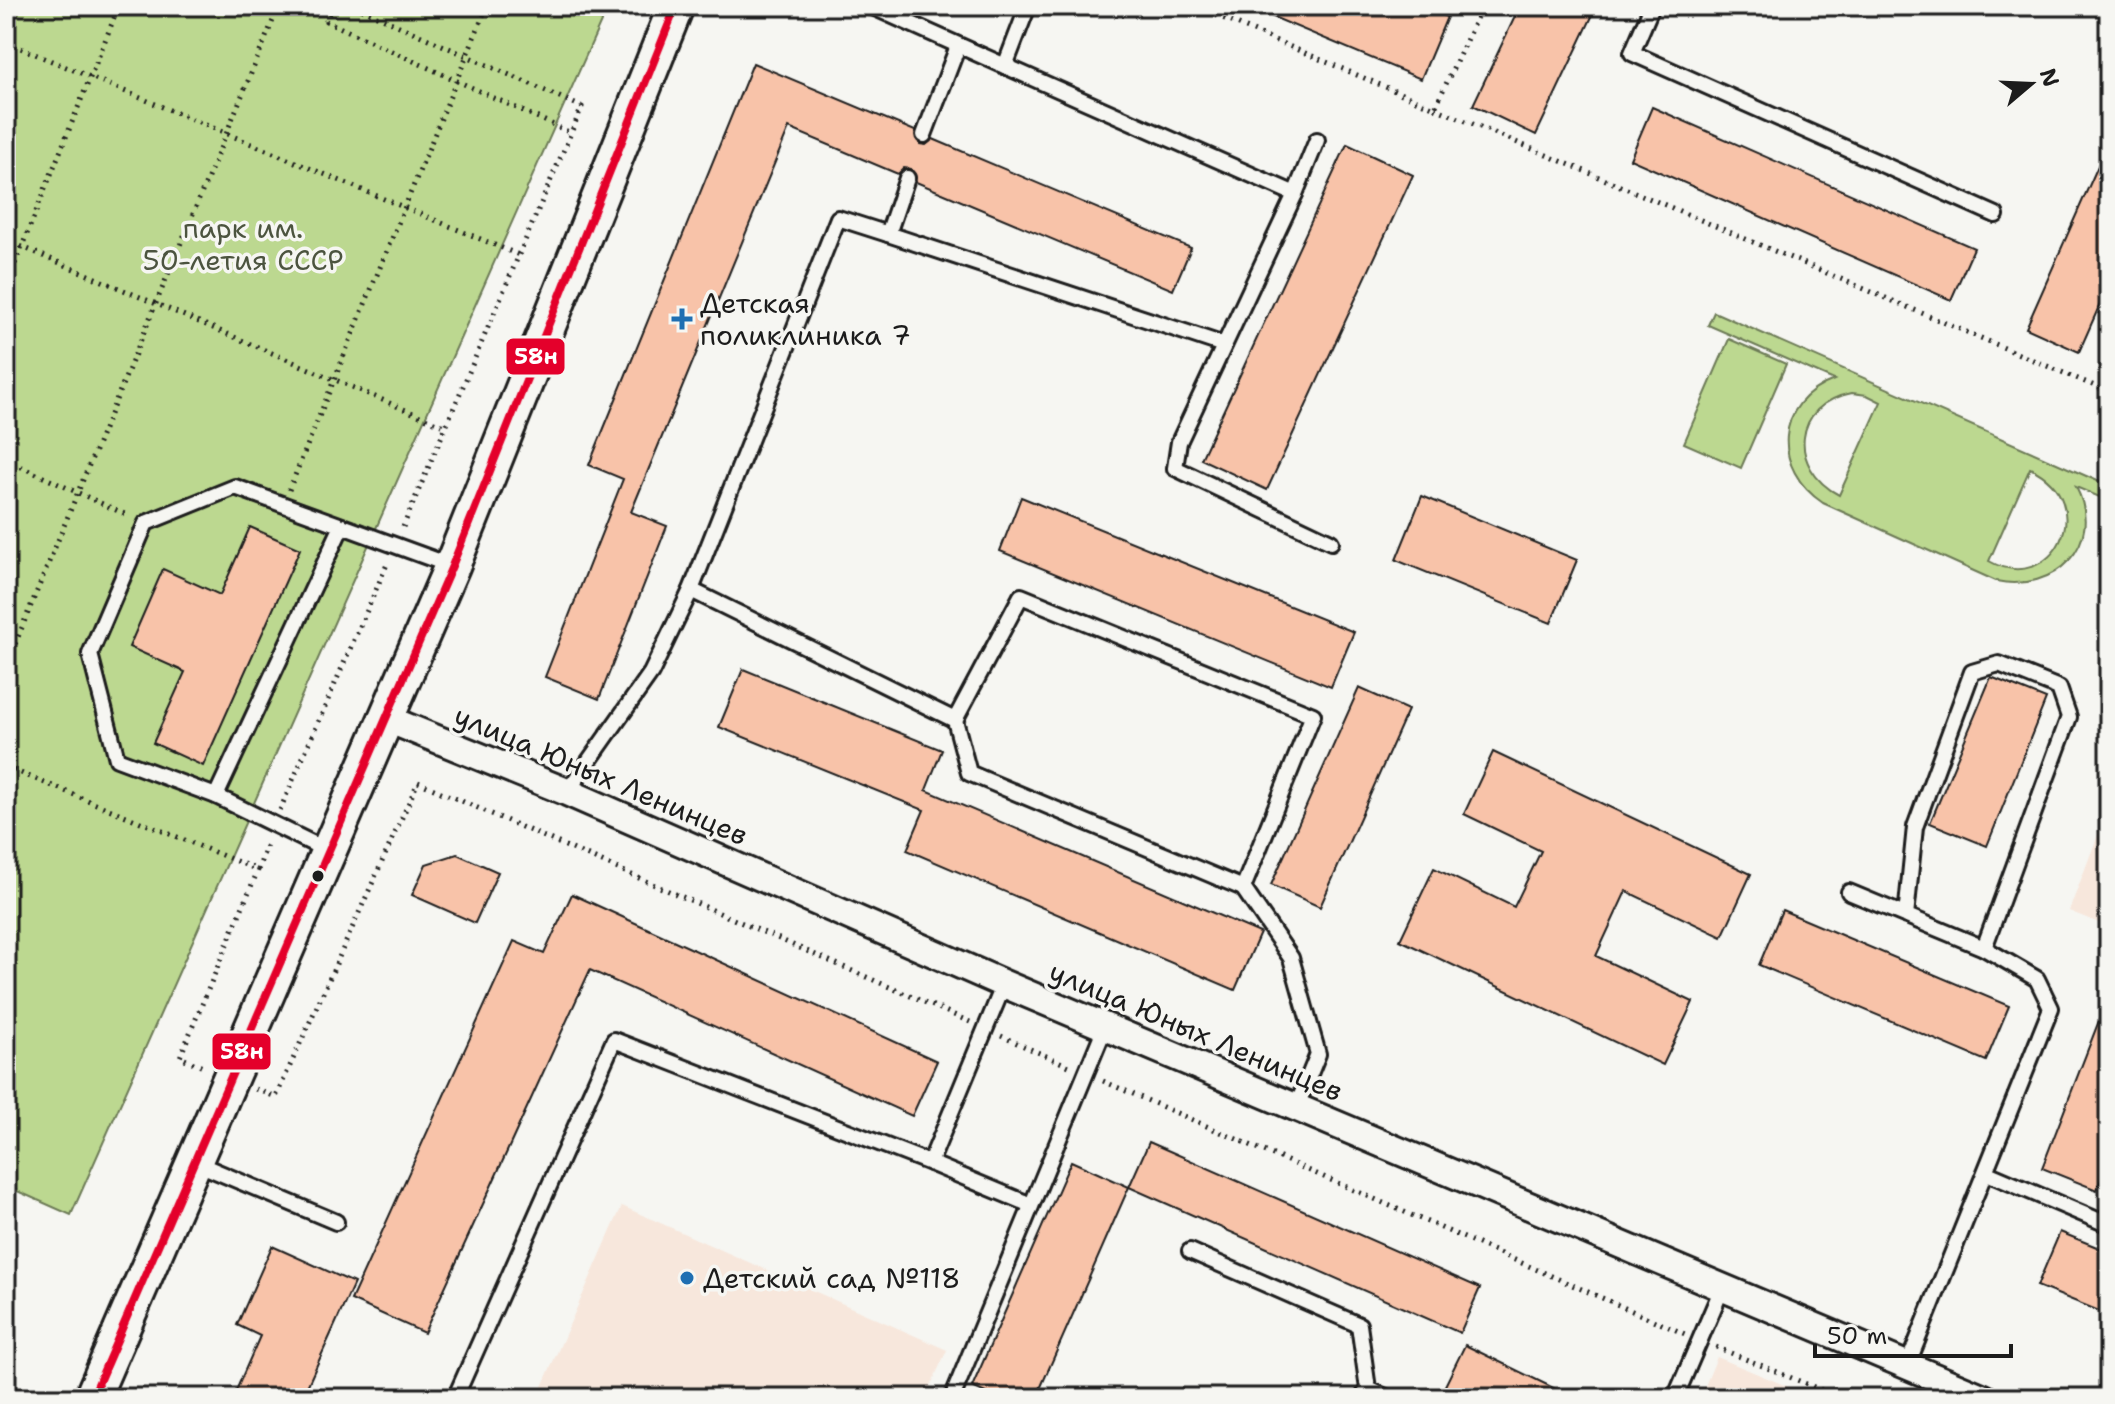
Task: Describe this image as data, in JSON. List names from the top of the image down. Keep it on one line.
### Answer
{"streets":{"street":["улица Юных Ленинцев"]},"parks":["парк им. 50-летия СССР"],"places":{"health":["Детская поликлиника 7"],"other":["Детский сад №118"]},"lines":["transit line 58н"],"scale_bar":"50 m","north":"right"}
